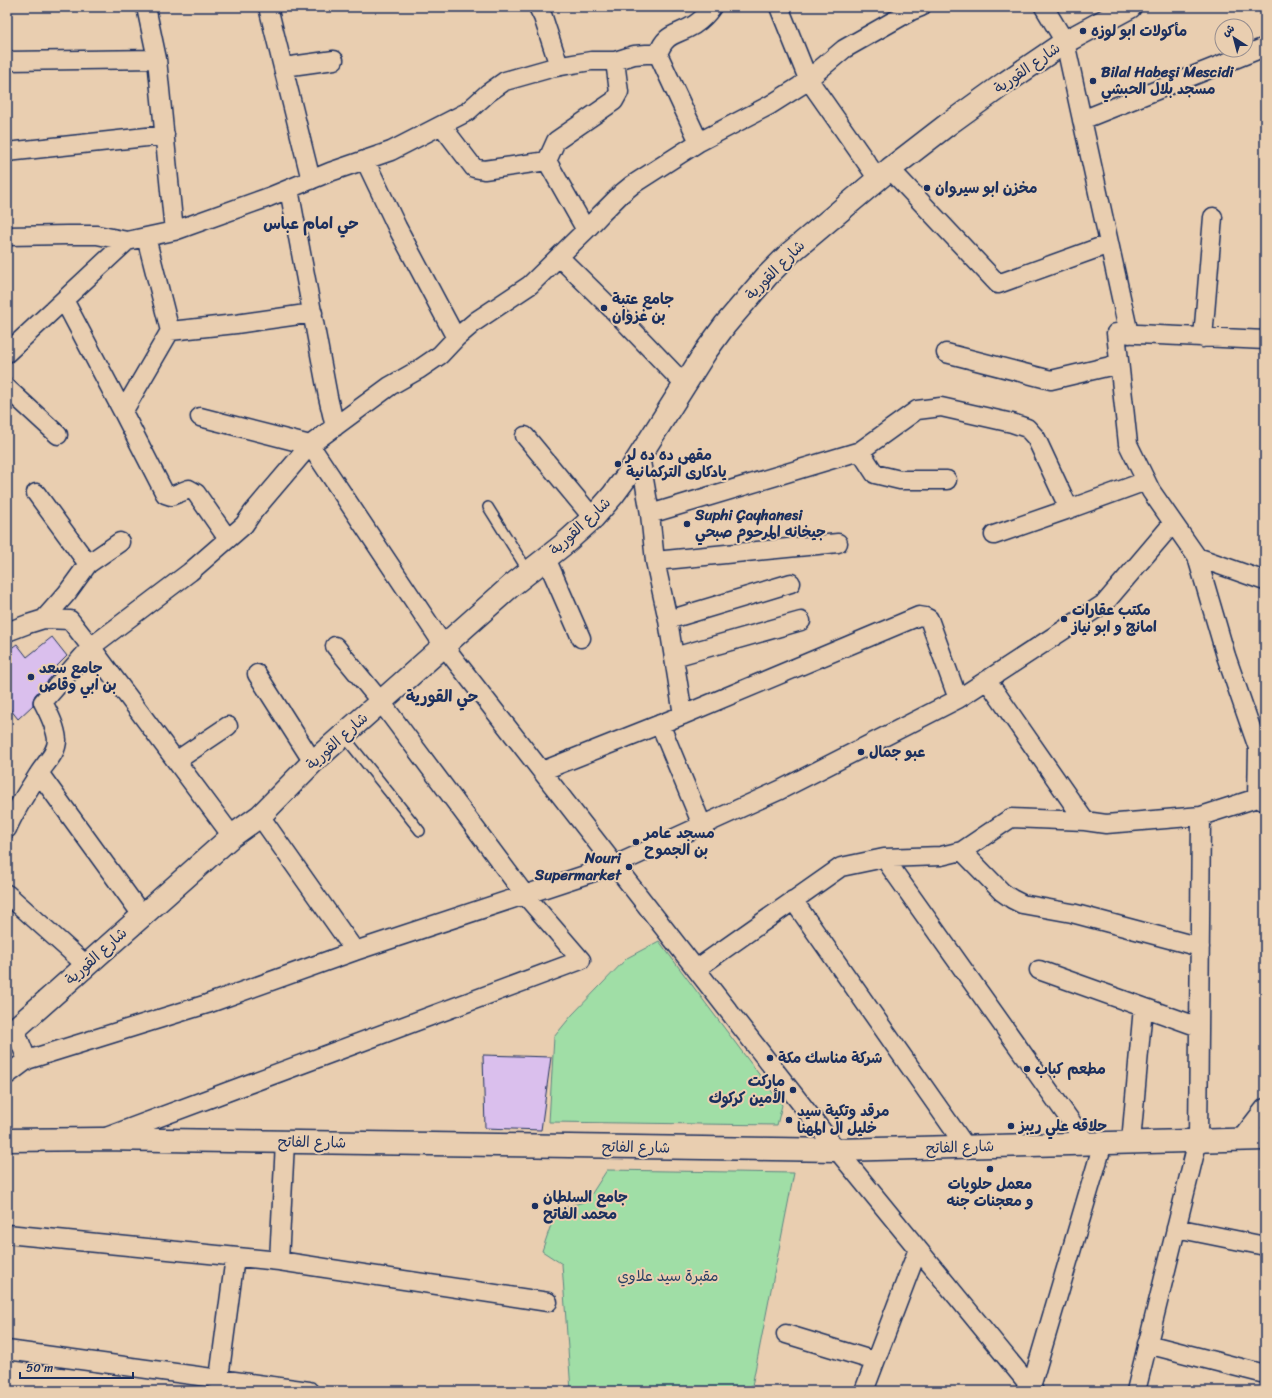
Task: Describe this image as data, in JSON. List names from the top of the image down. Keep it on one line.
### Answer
{"streets":{"street":["شارع القورية","شارع الفاتح"]},"districts":["حي امام عباس","حي القورية"],"parks":["مقبرة سيد علاوي"],"places":["مأكولات ابو لوزه","Bilal Habeşi Mescidi مسجد بلال الحبشي","مخزن ابو سيروان","جامع عتبة بن غزوان","مقهى ده ده لر يادكارى التركمانية","Suphi Çayhanesi جيخانه المرحوم صبحي","مكتب عقارات امانج و ابو نياز","جامع سعد بن ابي وقاص","عبو جمال","مسجد عامر بن الجموح","Nouri Supermarket","شركة مناسك مكة","مطعم كباب","ماركت الأمين كركوك","مرقد وتكية سيد خليل ال المهنا","حلاقه علي ريبز","معمل حلويات و معجنات جنه","جامع السلطان محمد الفاتح"],"scale_bar":"50 m","north":"top left"}
